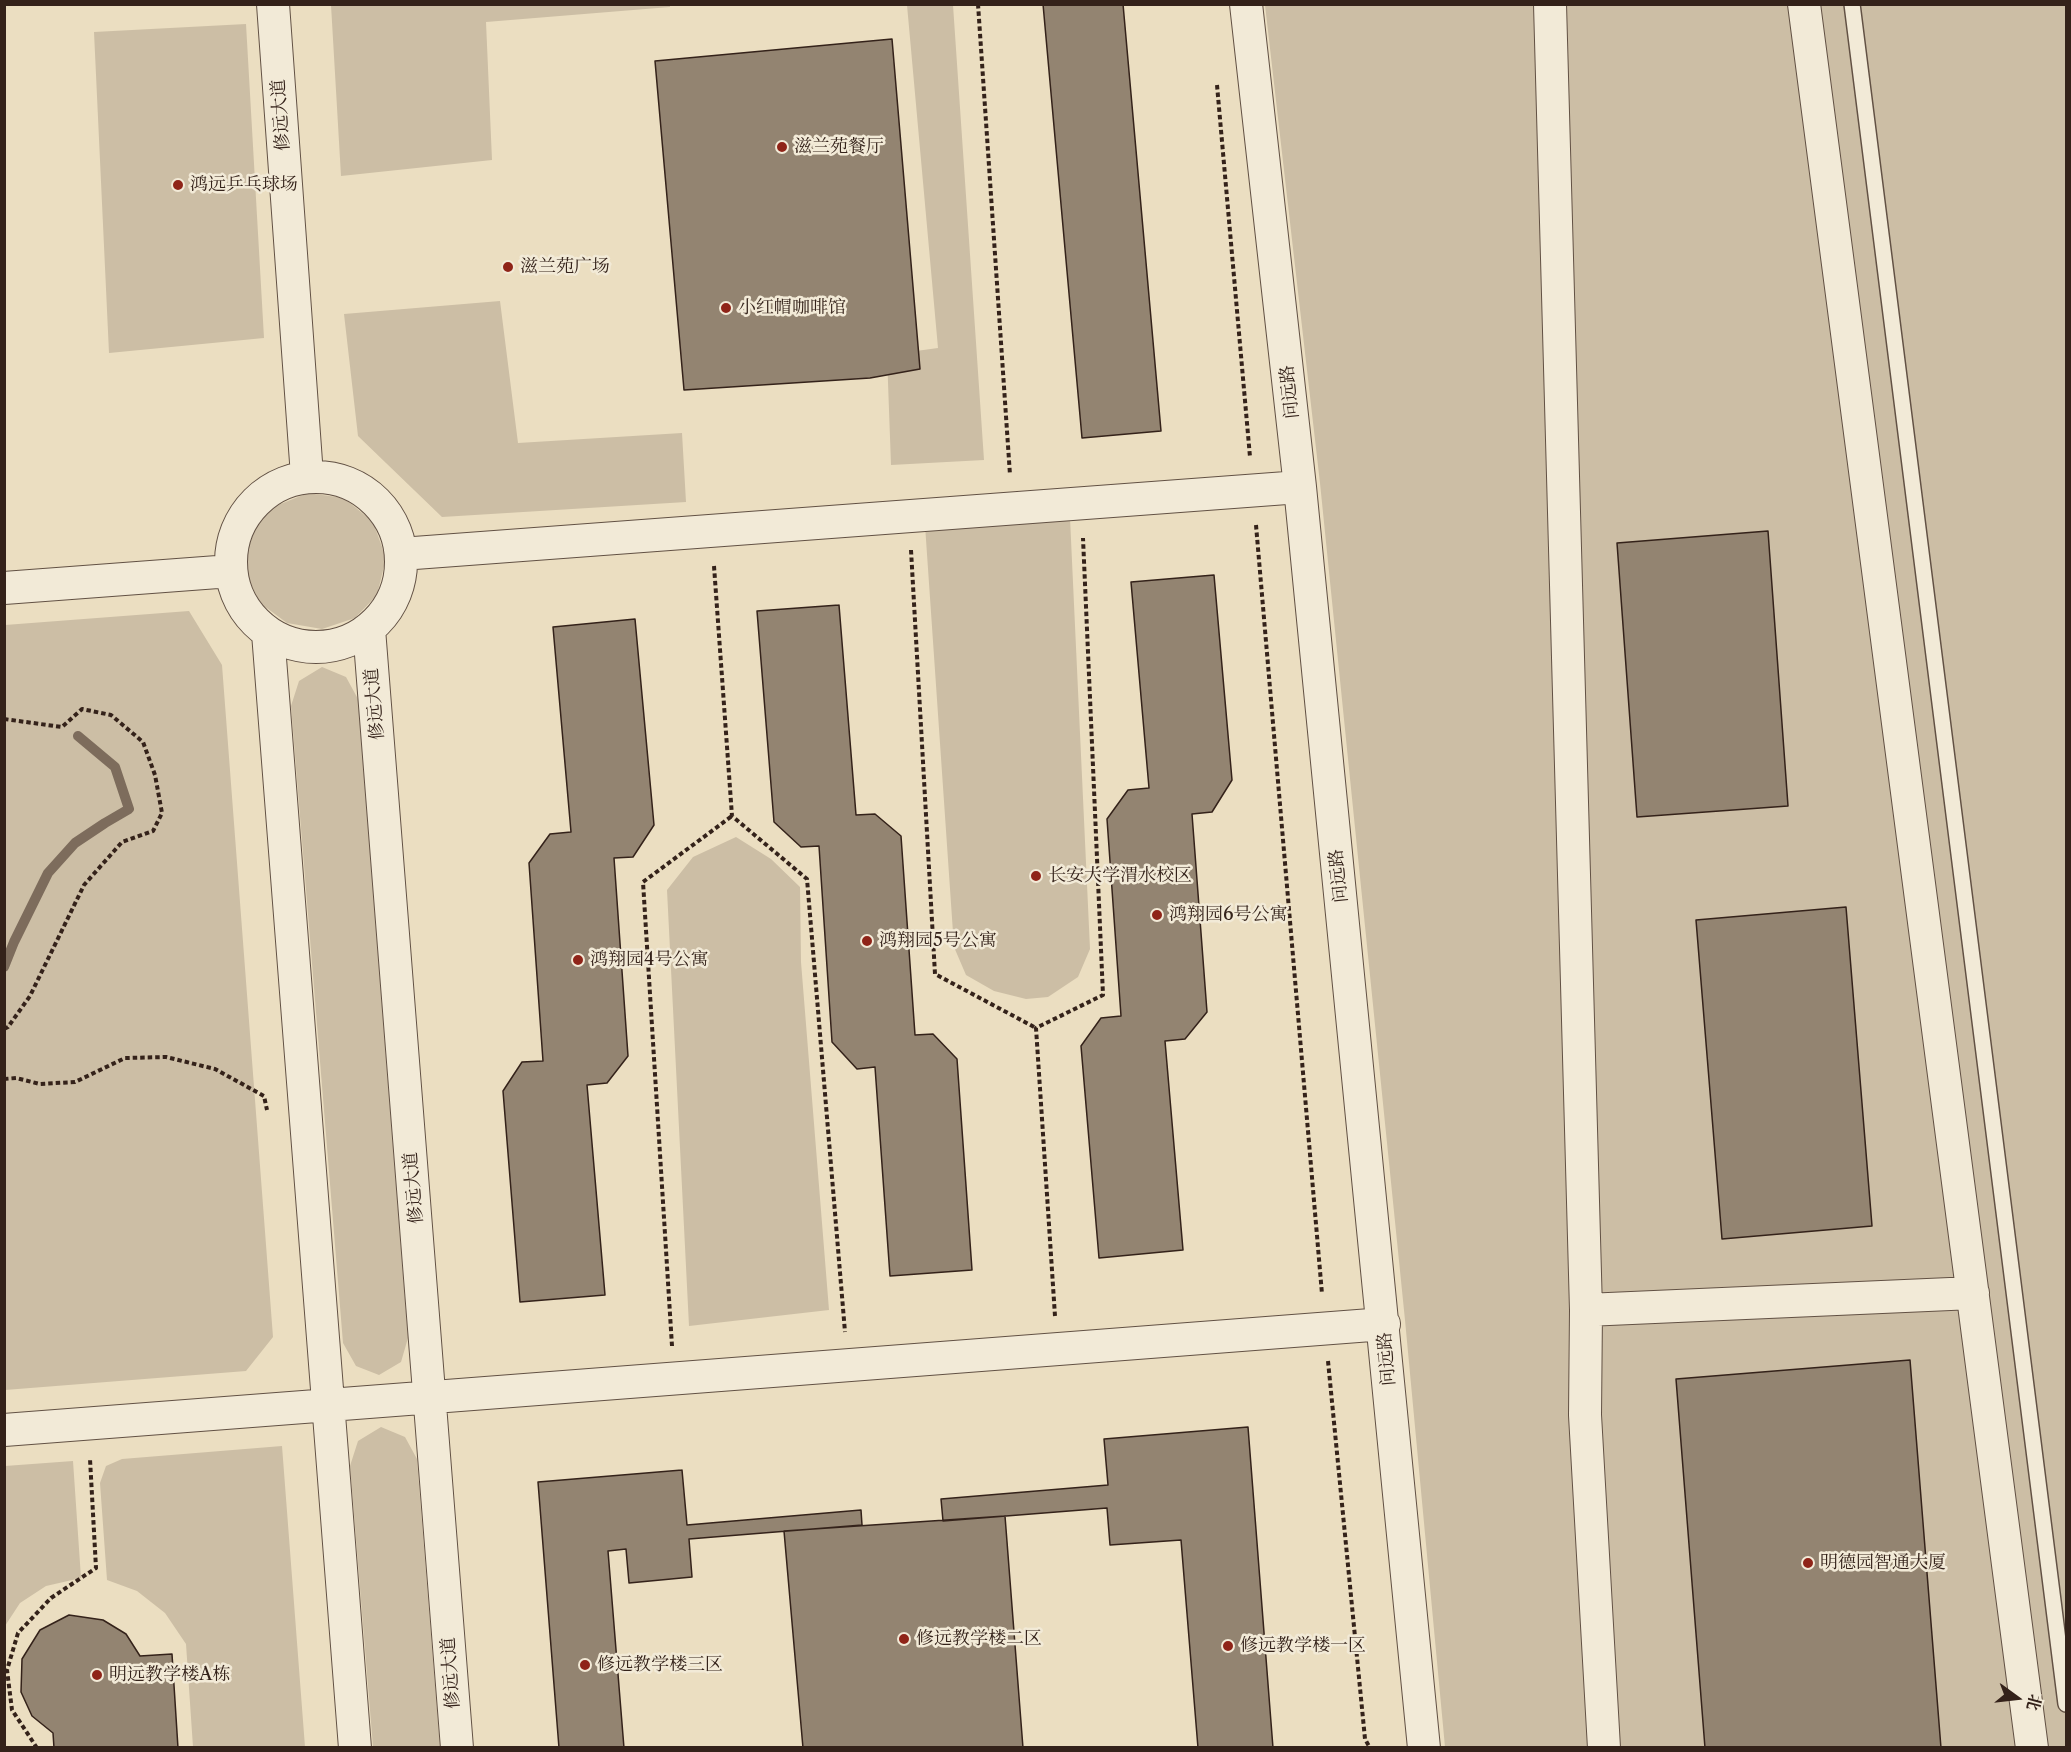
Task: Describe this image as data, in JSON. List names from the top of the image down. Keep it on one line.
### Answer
{"streets":{"street":["修远大道","问远路"]},"places":["滋兰苑餐厅","鸿远乒乓球场","滋兰苑广场","小红帽咖啡馆","长安大学渭水校区","鸿翔园6号公寓","鸿翔园5号公寓","鸿翔园4号公寓","明德园智通大厦","修远教学楼二区","修远教学楼一区","修远教学楼三区","明远教学楼A栋"],"north":"right"}
